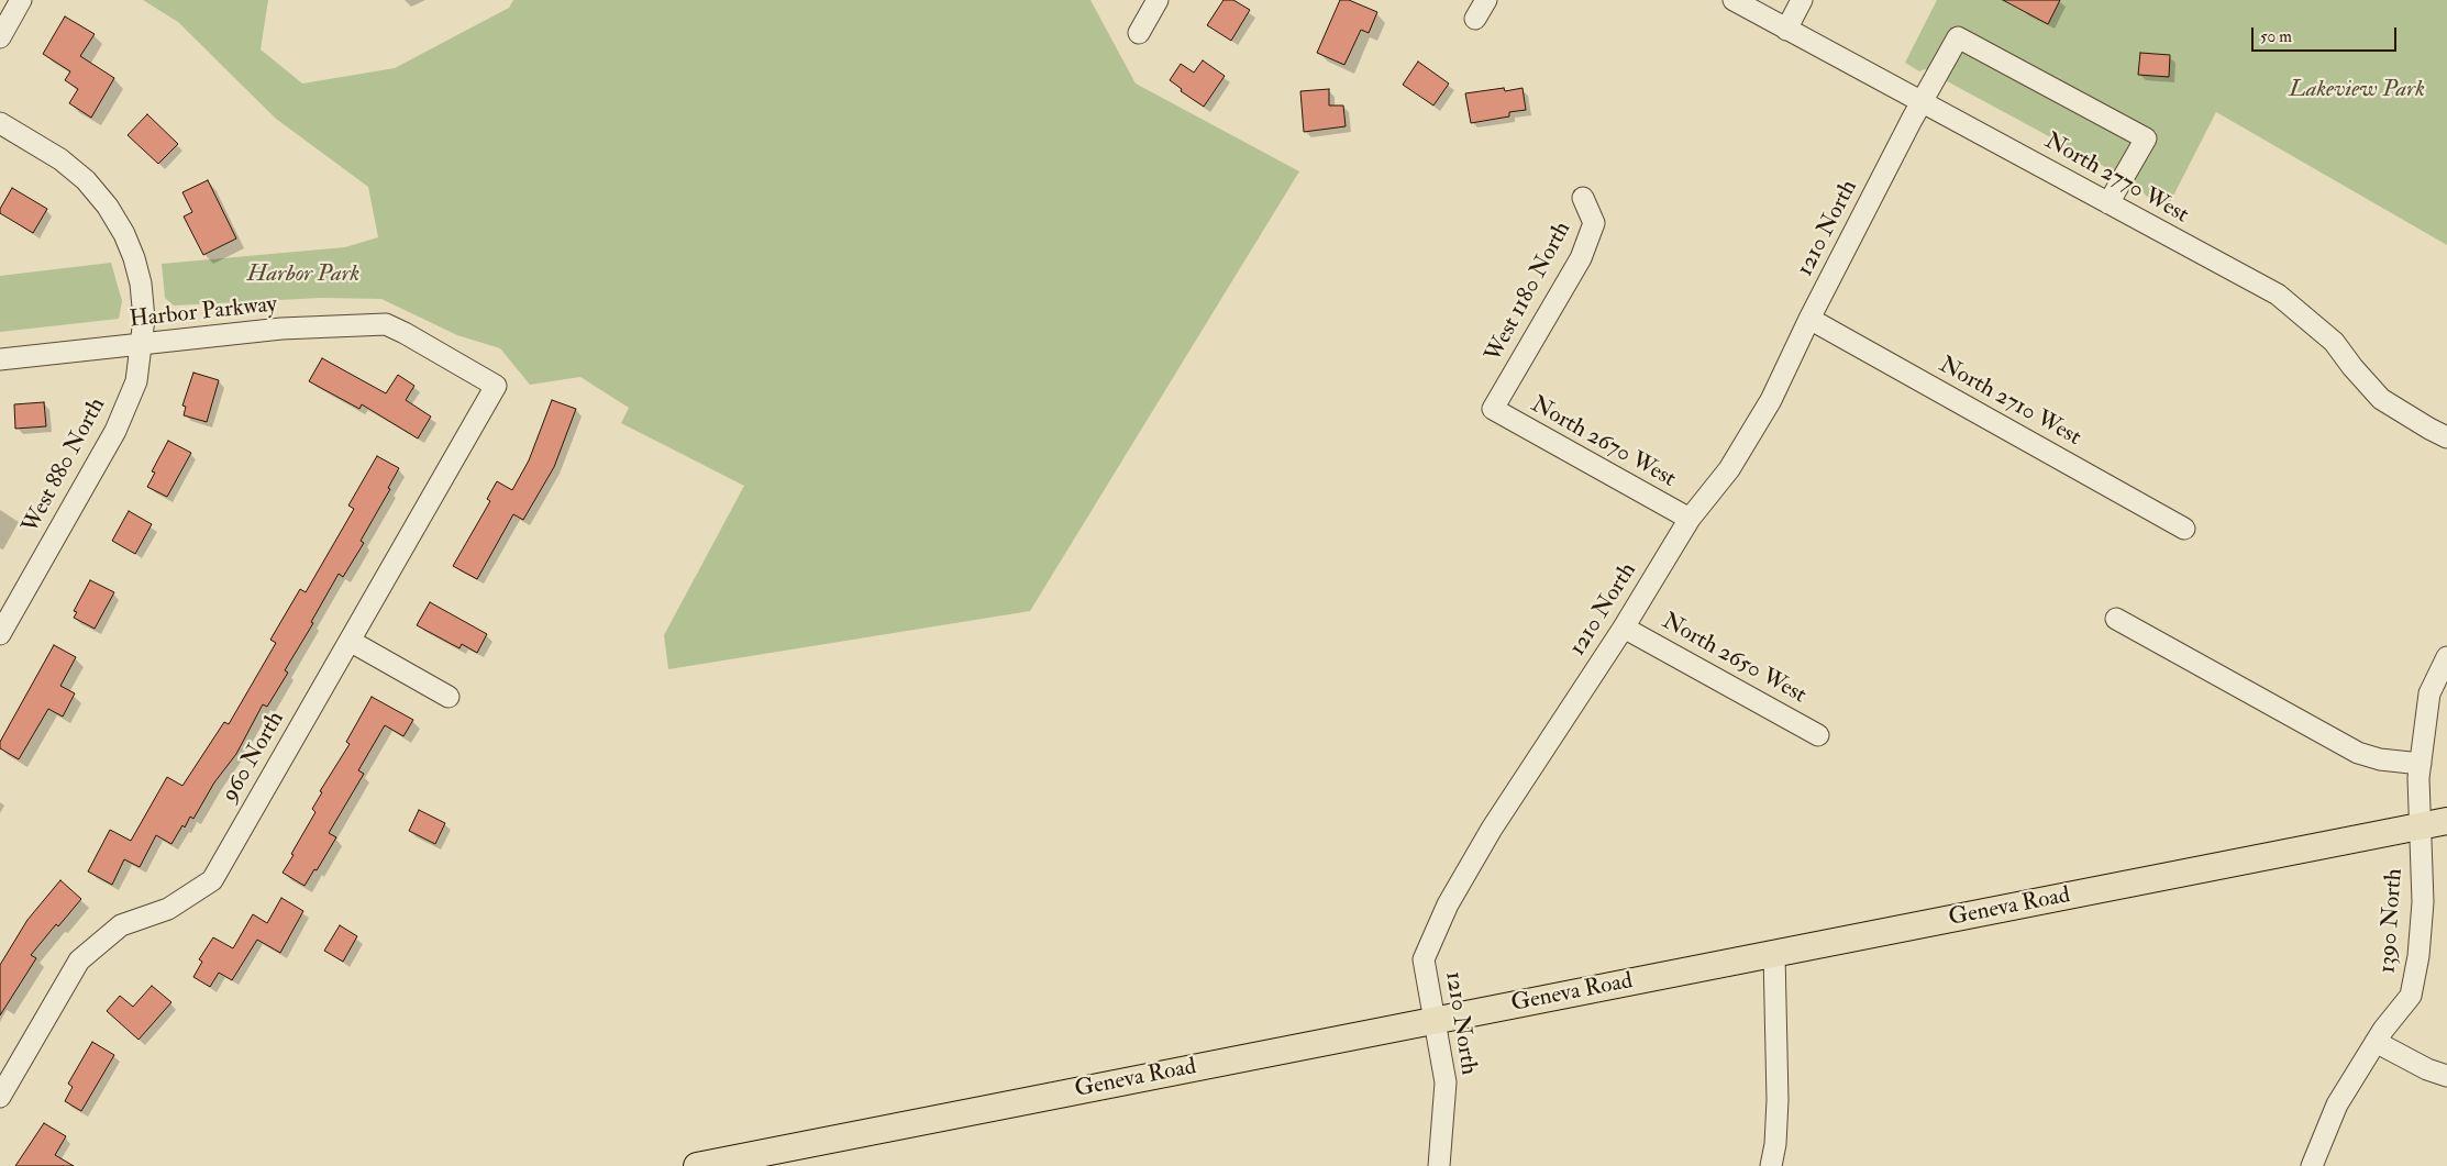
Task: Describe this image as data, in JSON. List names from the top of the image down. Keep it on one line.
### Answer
{"streets":{"main road":["Geneva Road"],"street":["North 2770 West","1210 North","West 1180 North","Harbor Parkway","North 2710 West","North 2670 West","West 880 North","North 2650 West","960 North","1390 North"]},"crossings":[["North 2770 West","1210 North"],["1210 North","North 2710 West"],["1210 North","North 2670 West"],["1210 North","North 2650 West"],["1210 North","Geneva Road"],["West 1180 North","North 2670 West"],["Harbor Parkway","West 880 North"],["Harbor Parkway","960 North"],["Geneva Road","1390 North"]],"parks":["Lakeview Park","Harbor Park"],"scale_bar":"50 m"}
